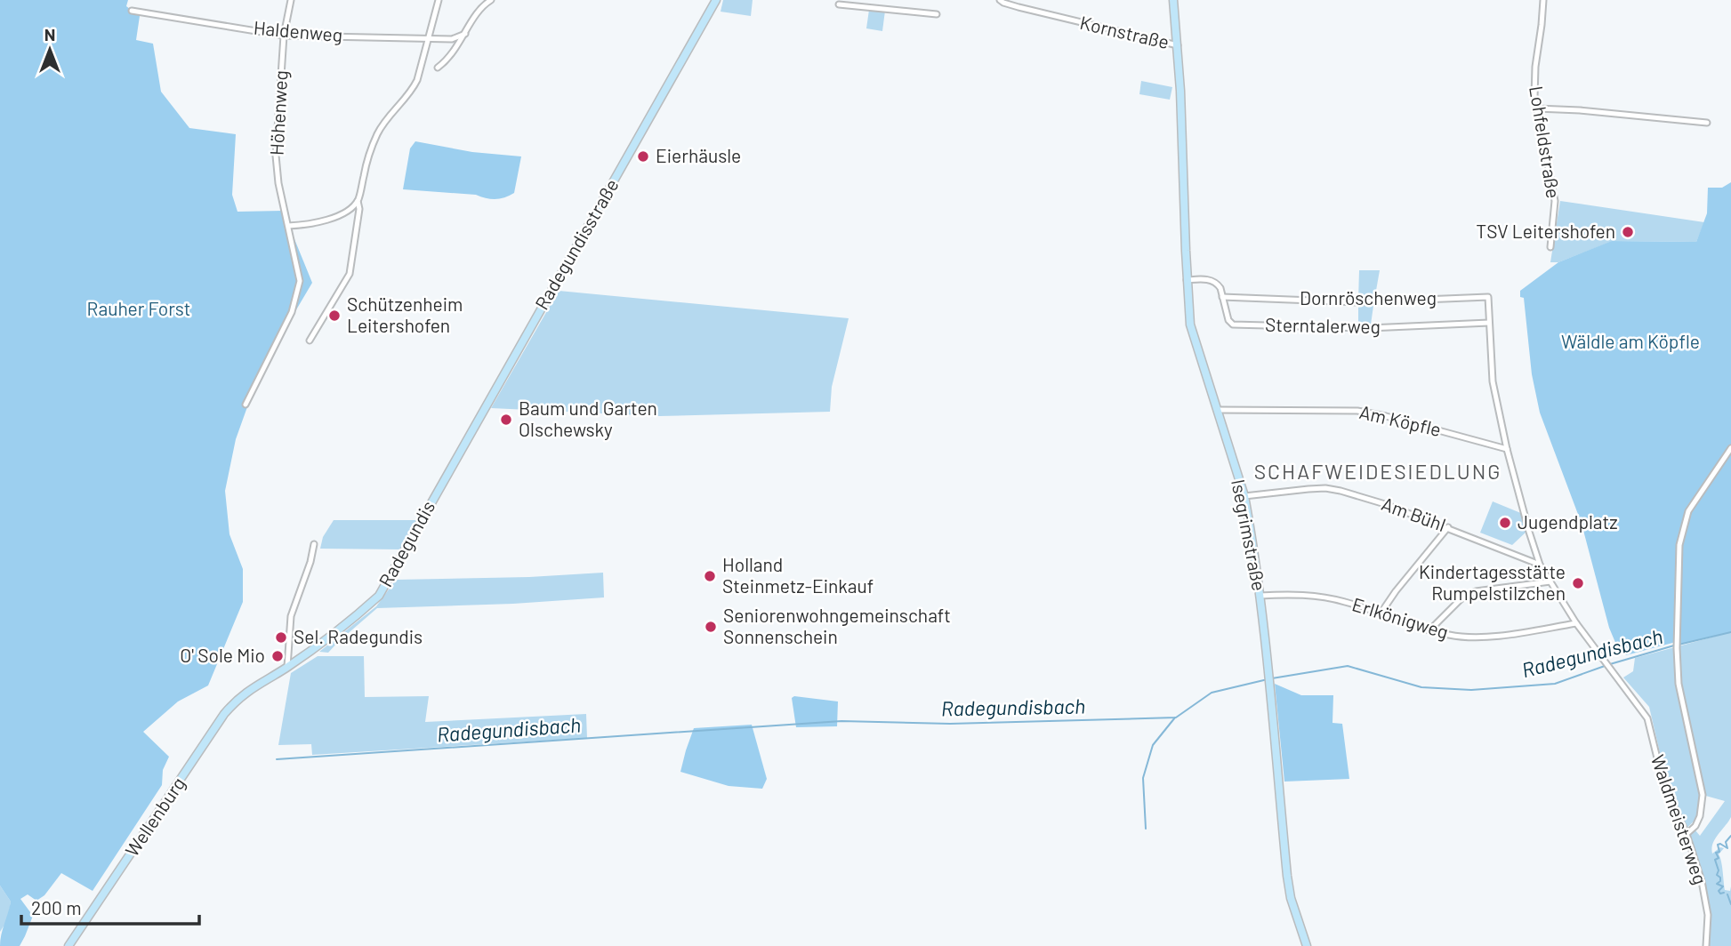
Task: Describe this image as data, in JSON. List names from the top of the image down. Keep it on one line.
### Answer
{"streets":{"street":["Haldenweg","Kornstraße","Höhenweg","Lohfeldstraße","Radegundisstraße","Dornröschenweg","Sterntalerweg","Am Köpfle","Am Bühl","Isegrimstraße","Radegundis","Erlkönigweg","Wellenburg","Waldmeisterweg"]},"crossings":[["Haldenweg","Höhenweg"],["Kornstraße","Isegrimstraße"],["Radegundisstraße","Radegundis"],["Dornröschenweg","Sterntalerweg"],["Dornröschenweg","Waldmeisterweg"],["Sterntalerweg","Isegrimstraße"],["Sterntalerweg","Waldmeisterweg"],["Am Köpfle","Isegrimstraße"],["Am Köpfle","Waldmeisterweg"],["Am Bühl","Isegrimstraße"],["Am Bühl","Waldmeisterweg"],["Isegrimstraße","Erlkönigweg"],["Radegundis","Wellenburg"],["Erlkönigweg","Waldmeisterweg"]],"districts":["SCHAFWEIDESIEDLUNG"],"water":["Radegundisbach"],"parks":["Rauher Forst","Wäldle am Köpfle"],"places":["Eierhäusle","TSV Leitershofen","Schützenheim Leitershofen","Baum und Garten Olschewsky","Jugendplatz","Holland Steinmetz-Einkauf","Kindertagesstätte Rumpelstilzchen","Seniorenwohngemeinschaft Sonnenschein","Sel. Radegundis","O' Sole Mio"],"scale_bar":"200 m","north":"top"}
